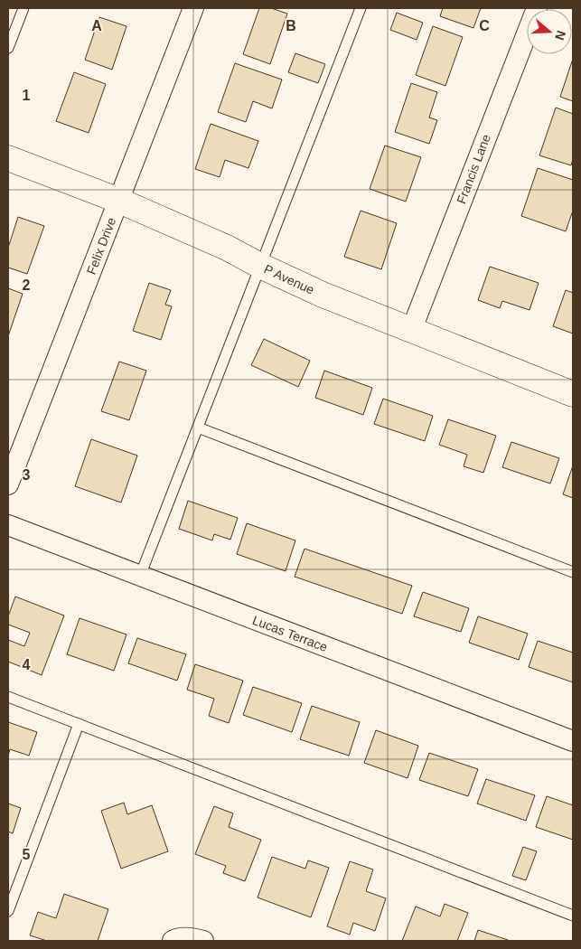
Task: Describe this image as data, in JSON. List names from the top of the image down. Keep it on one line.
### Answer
{"streets":{"street":["Francis Lane","Felix Drive","P Avenue","Lucas Terrace"]},"crossings":[["Francis Lane","P Avenue"],["Felix Drive","P Avenue"]],"north":"right","grid":{"columns":["A","B","C"],"rows":["1","2","3","4","5"]}}
